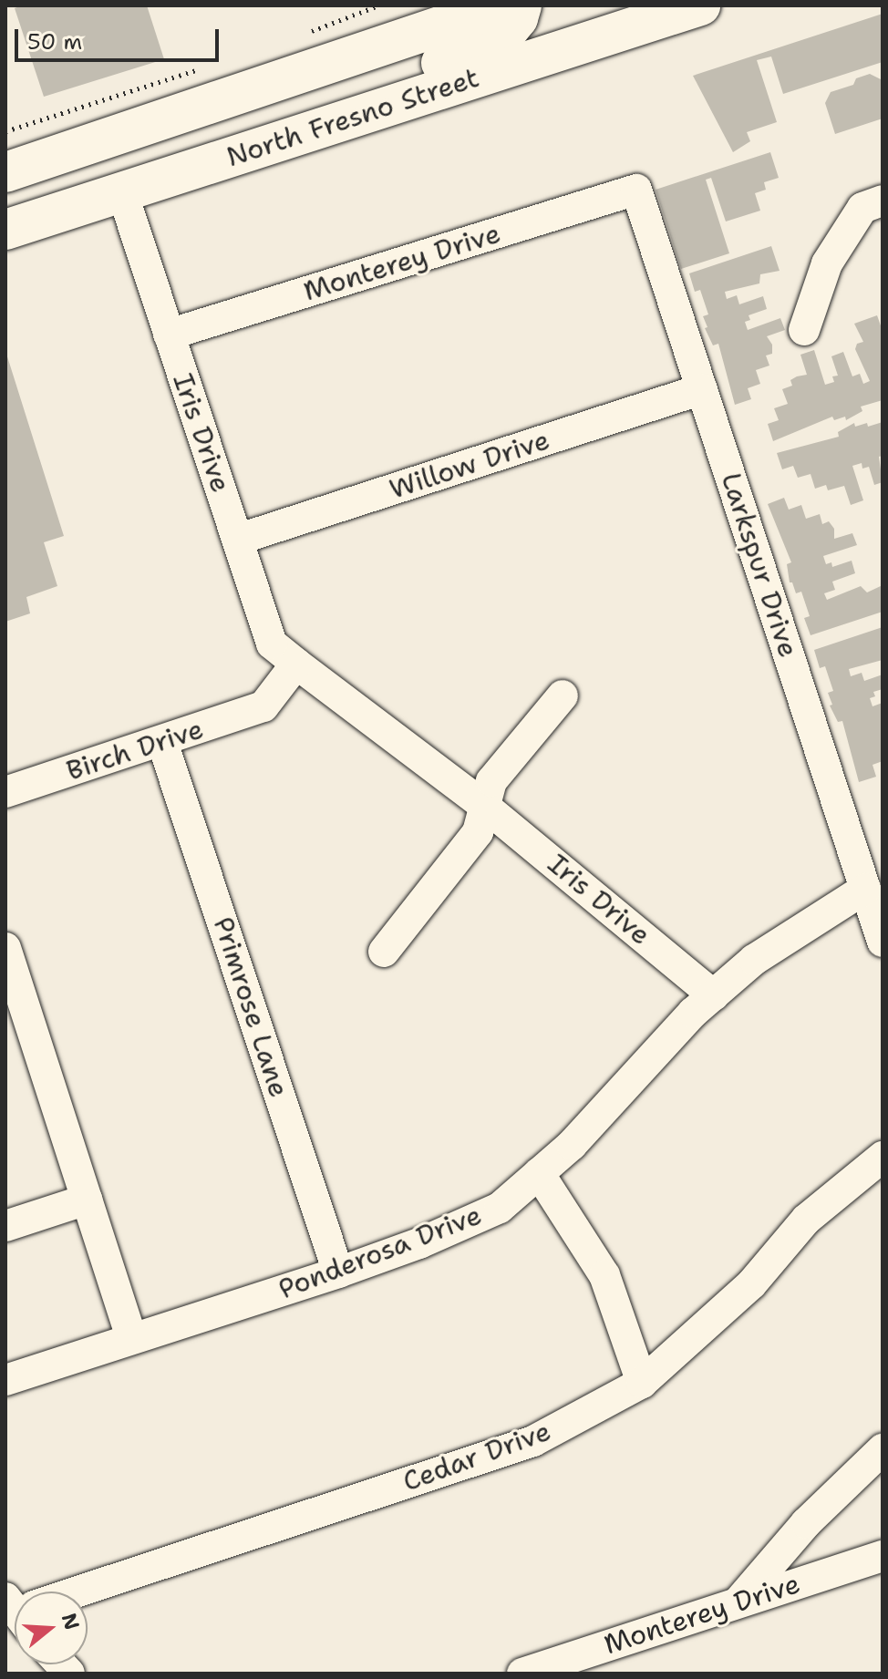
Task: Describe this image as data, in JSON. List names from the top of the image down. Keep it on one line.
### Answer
{"streets":{"main road":["North Fresno Street"],"street":["Monterey Drive","Iris Drive","Willow Drive","Larkspur Drive","Birch Drive","Primrose Lane","Ponderosa Drive","Cedar Drive"]},"crossings":[["North Fresno Street","Iris Drive"],["Monterey Drive","Iris Drive"],["Monterey Drive","Larkspur Drive"],["Iris Drive","Willow Drive"],["Iris Drive","Birch Drive"],["Iris Drive","Ponderosa Drive"],["Willow Drive","Larkspur Drive"],["Larkspur Drive","Ponderosa Drive"],["Birch Drive","Primrose Lane"],["Primrose Lane","Ponderosa Drive"]],"scale_bar":"50 m","north":"right"}
